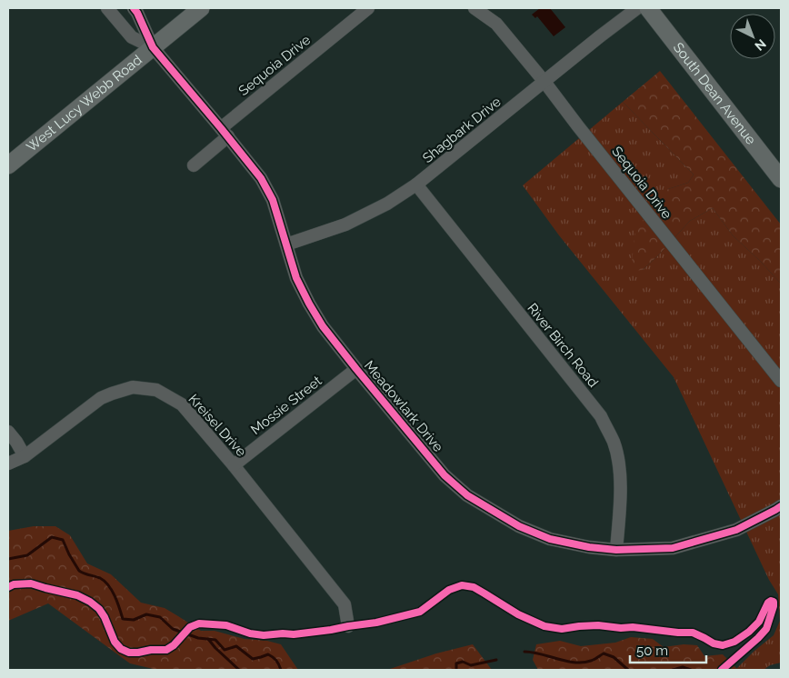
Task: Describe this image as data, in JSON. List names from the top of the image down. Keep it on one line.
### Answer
{"streets":{"street":["Sequoia Drive","South Dean Avenue","West Lucy Webb Road","Shagbark Drive","River Birch Road","Mossie Street","Meadowlark Drive","Kreisel Drive"]},"crossings":[["Sequoia Drive","Shagbark Drive"],["Sequoia Drive","Meadowlark Drive"],["West Lucy Webb Road","Meadowlark Drive"],["Shagbark Drive","River Birch Road"],["Shagbark Drive","Meadowlark Drive"],["River Birch Road","Meadowlark Drive"],["Mossie Street","Meadowlark Drive"],["Mossie Street","Kreisel Drive"]],"scale_bar":"50 m","north":"bottom right"}
